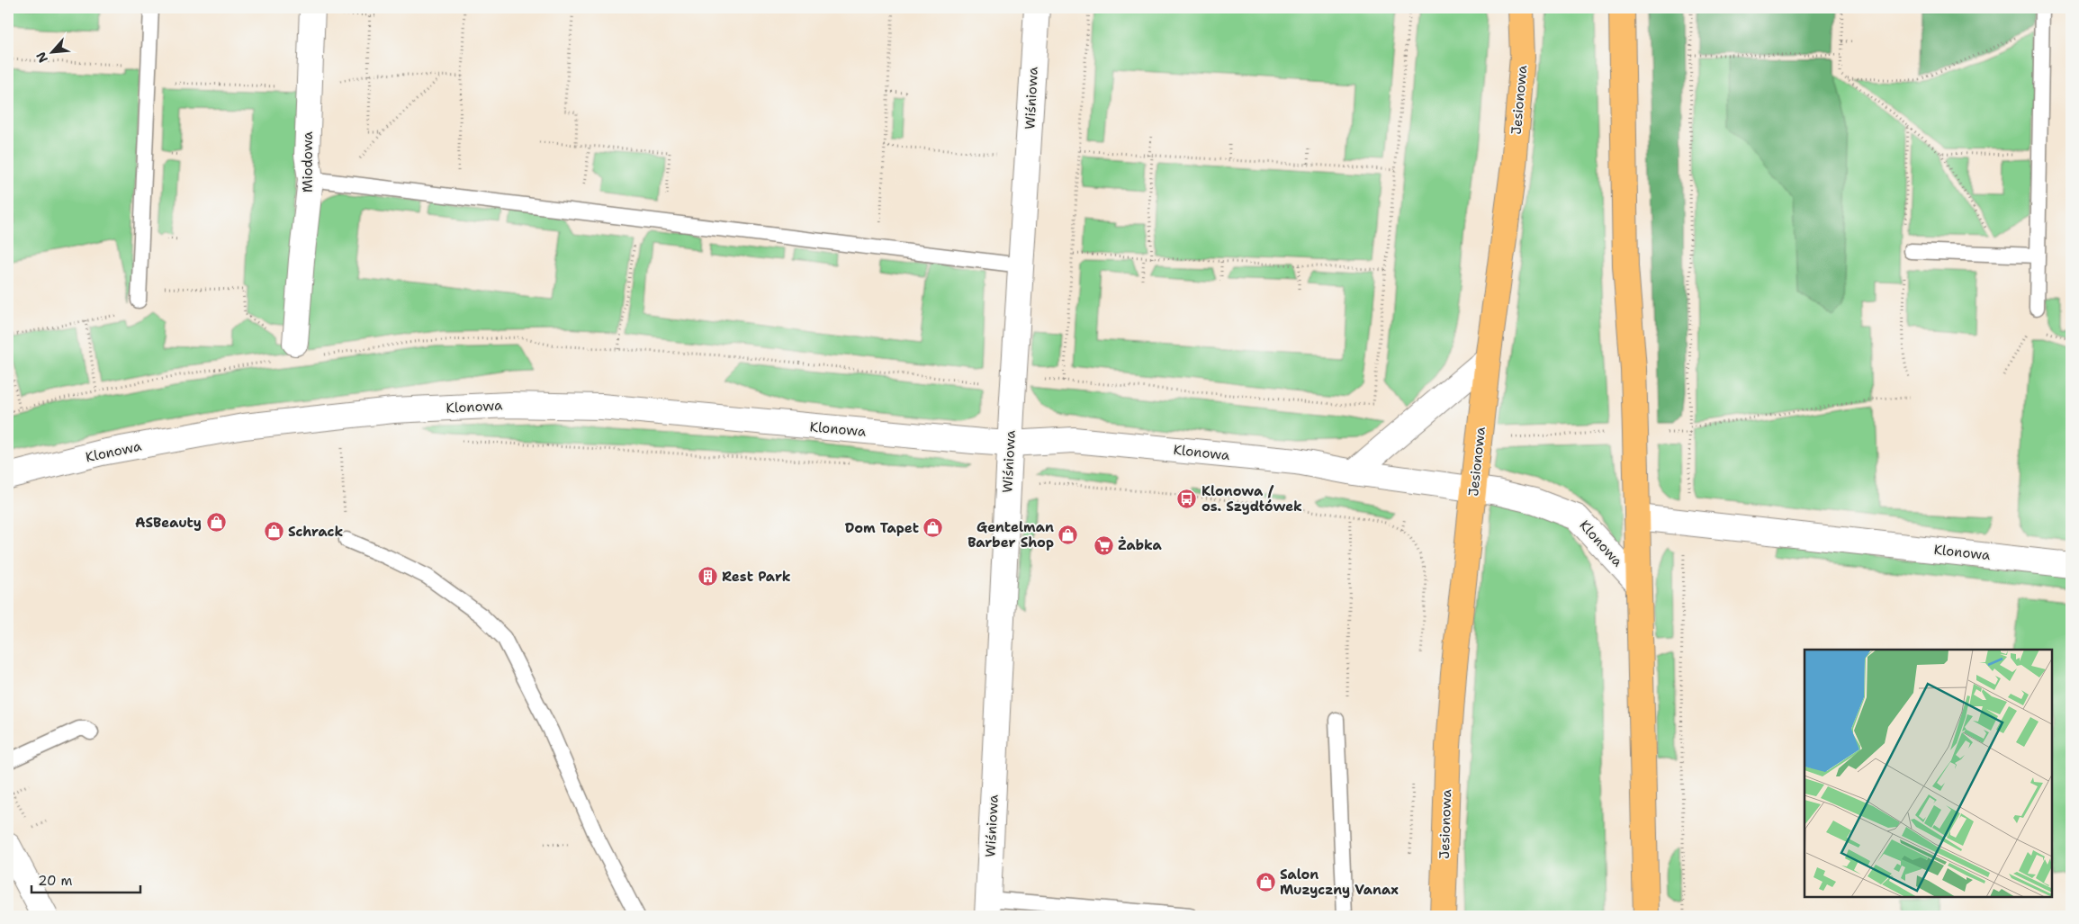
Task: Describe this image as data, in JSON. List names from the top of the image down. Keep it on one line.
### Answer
{"streets":{"main road":["Jesionowa"],"street":["Wiśniowa","Miodowa","Klonowa"]},"crossings":[["Wiśniowa","Klonowa"],["Jesionowa","Klonowa"]],"places":{"bus stop":["Klonowa / os. Szydłówek"],"shop":["ASBeauty","Dom Tapet","Schrack","Gentelman Barber Shop","Salon Muzyczny Vanax"],"supermarket":["Żabka"],"building":["Rest Park"]},"scale_bar":"20 m","north":"bottom left"}
